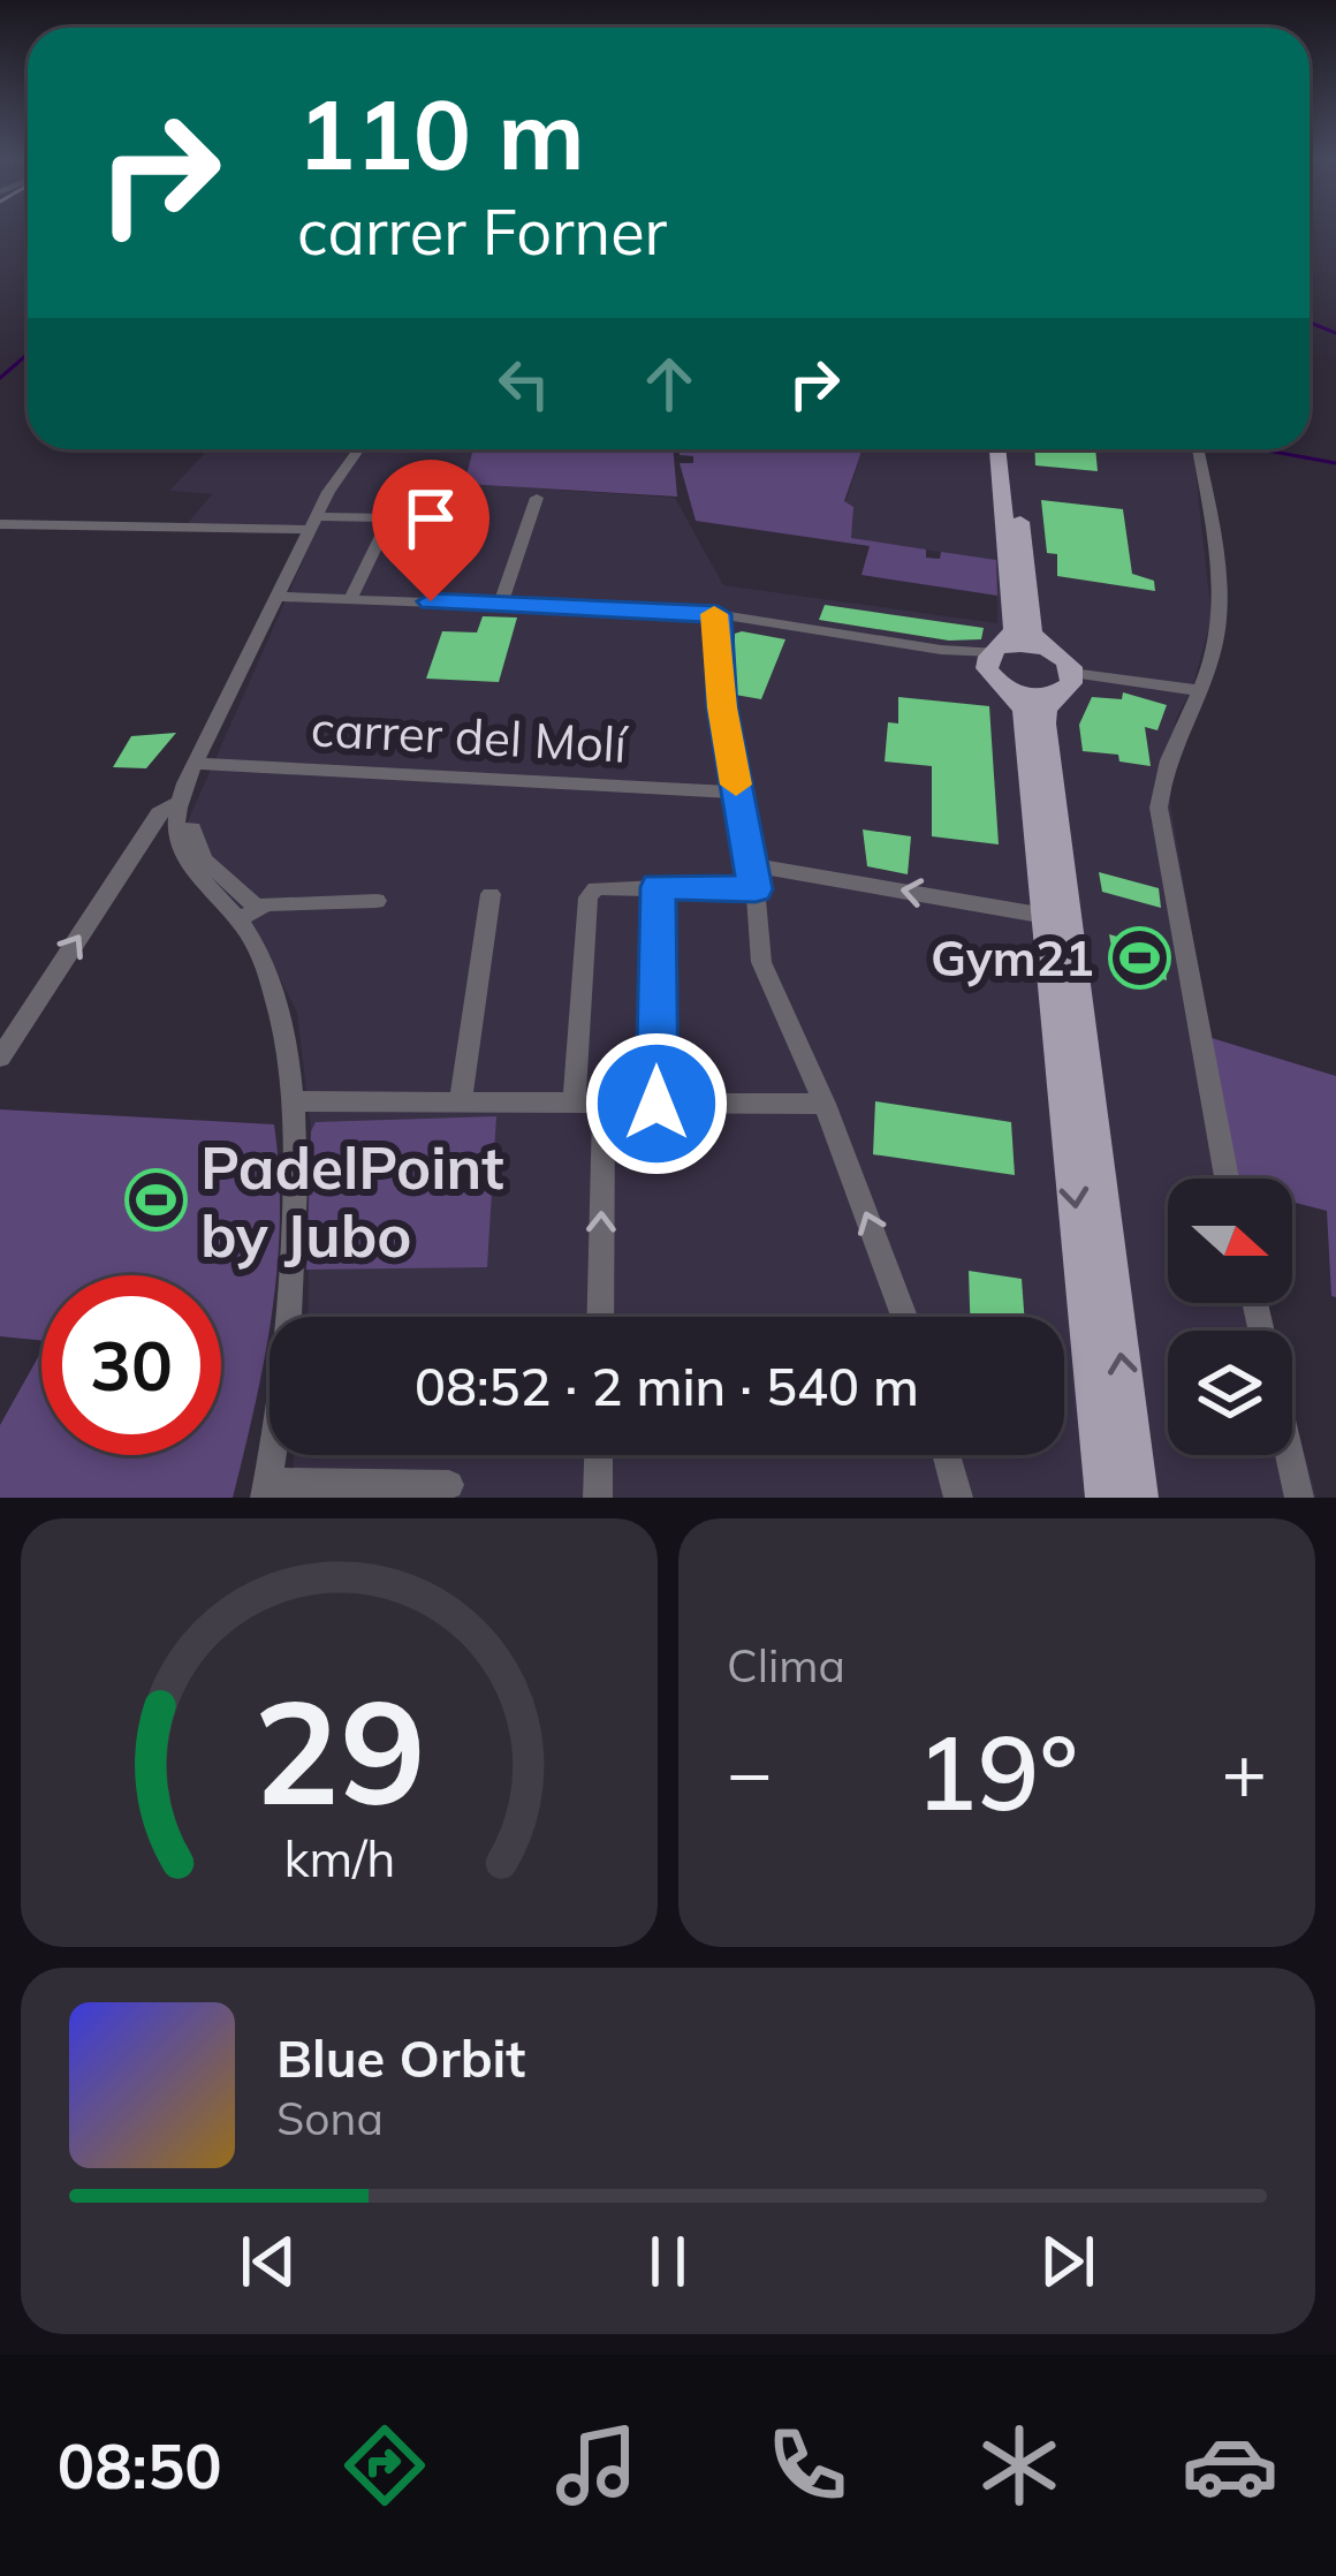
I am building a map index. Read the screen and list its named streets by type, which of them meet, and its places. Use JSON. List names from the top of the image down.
{
  "streets": {
    "street": ["carrer del Molí"]
  },
  "places": {
    "sports": ["Gym21", "PadelPoint by Jubo"]
  },
  "north": "right",
  "page": {
    "turn": ["110 m", "carrer Forner"],
    "limit": "30",
    "trip": "08:52 · 2 min · 540 m",
    "tile": "Clima",
    "heat": ["−", "19°", "+"],
    "song": ["Blue Orbit", "Sona"],
    "tabs": "08:50",
    "gauge": ["29", "km/h"]
  }
}
